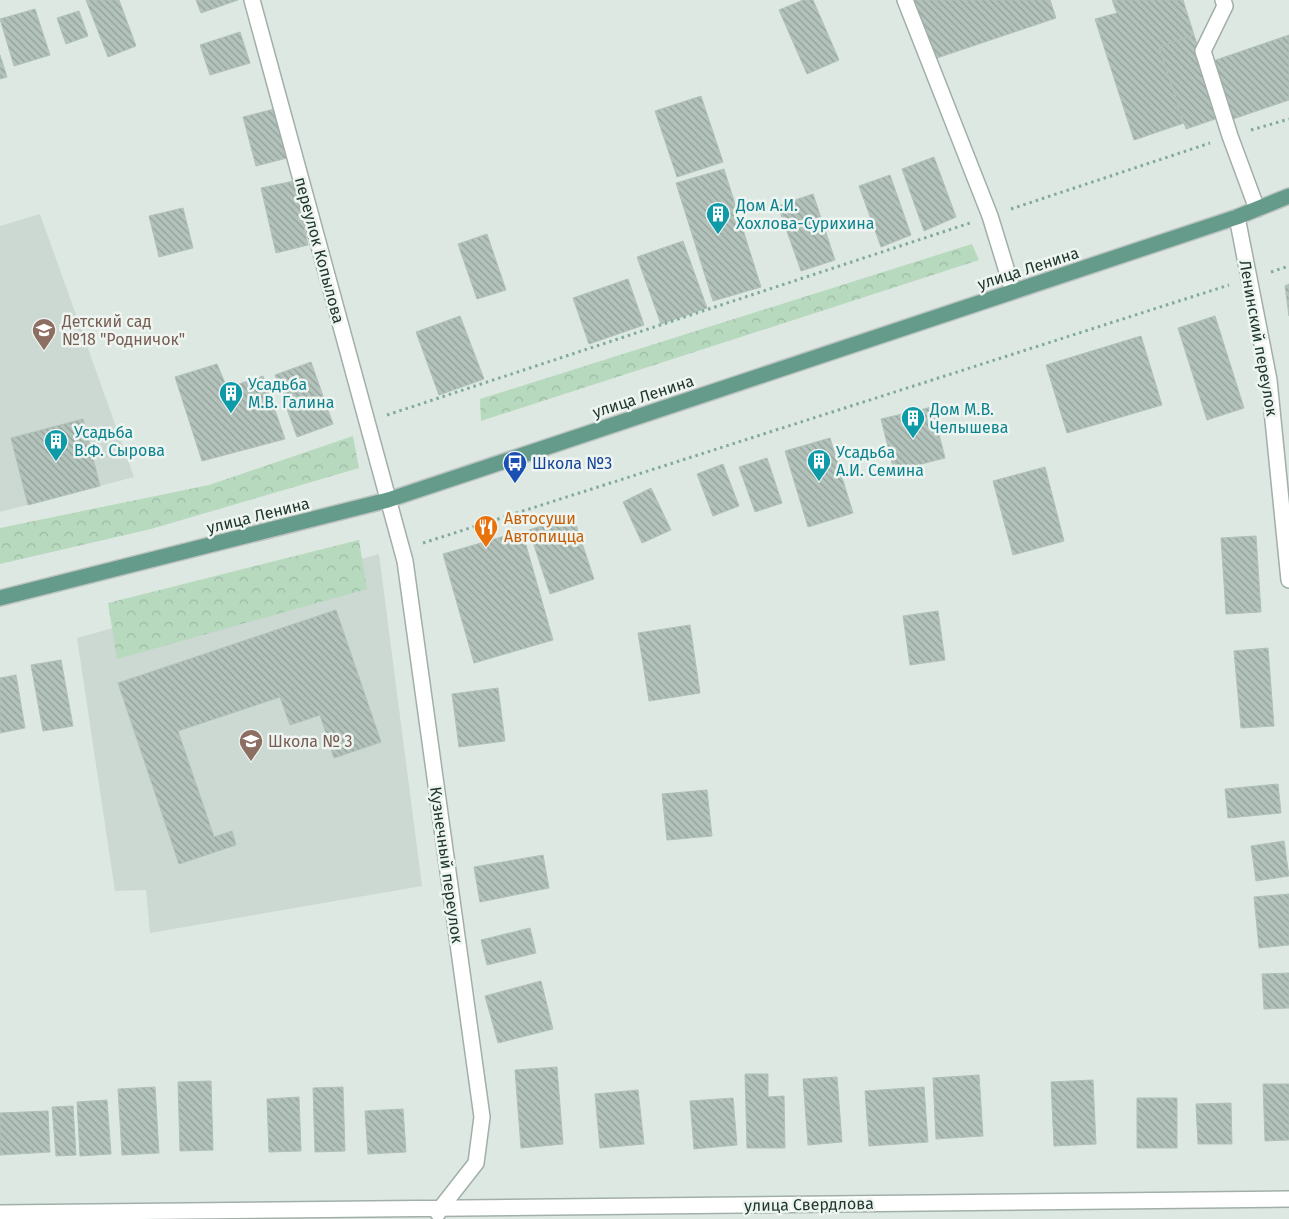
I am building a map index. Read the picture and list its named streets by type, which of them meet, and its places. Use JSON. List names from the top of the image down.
{
  "streets": {
    "main road": ["улица Ленина"],
    "street": [
      "переулок Копылова",
      "Ленинский переулок",
      "Кузнечный переулок",
      "улица Свердлова"
    ]
  },
  "crossings": [
    ["переулок Копылова", "улица Ленина"],
    ["переулок Копылова", "Кузнечный переулок"],
    ["улица Ленина", "Ленинский переулок"],
    ["улица Ленина", "Кузнечный переулок"],
    ["Кузнечный переулок", "улица Свердлова"]
  ],
  "places": {
    "building": [
      "Дом А.И. Хохлова-Сурихина",
      "Усадьба М.В. Галина",
      "Дом М.В. Челышева",
      "Усадьба В.Ф. Сырова",
      "Усадьба А.И. Семина"
    ],
    "school or university": ["Детский сад №18 \"Родничок\"", "Школа № 3"],
    "bus stop": ["Школа №3"],
    "restaurant": ["Автосуши Автопицца"]
  }
}
